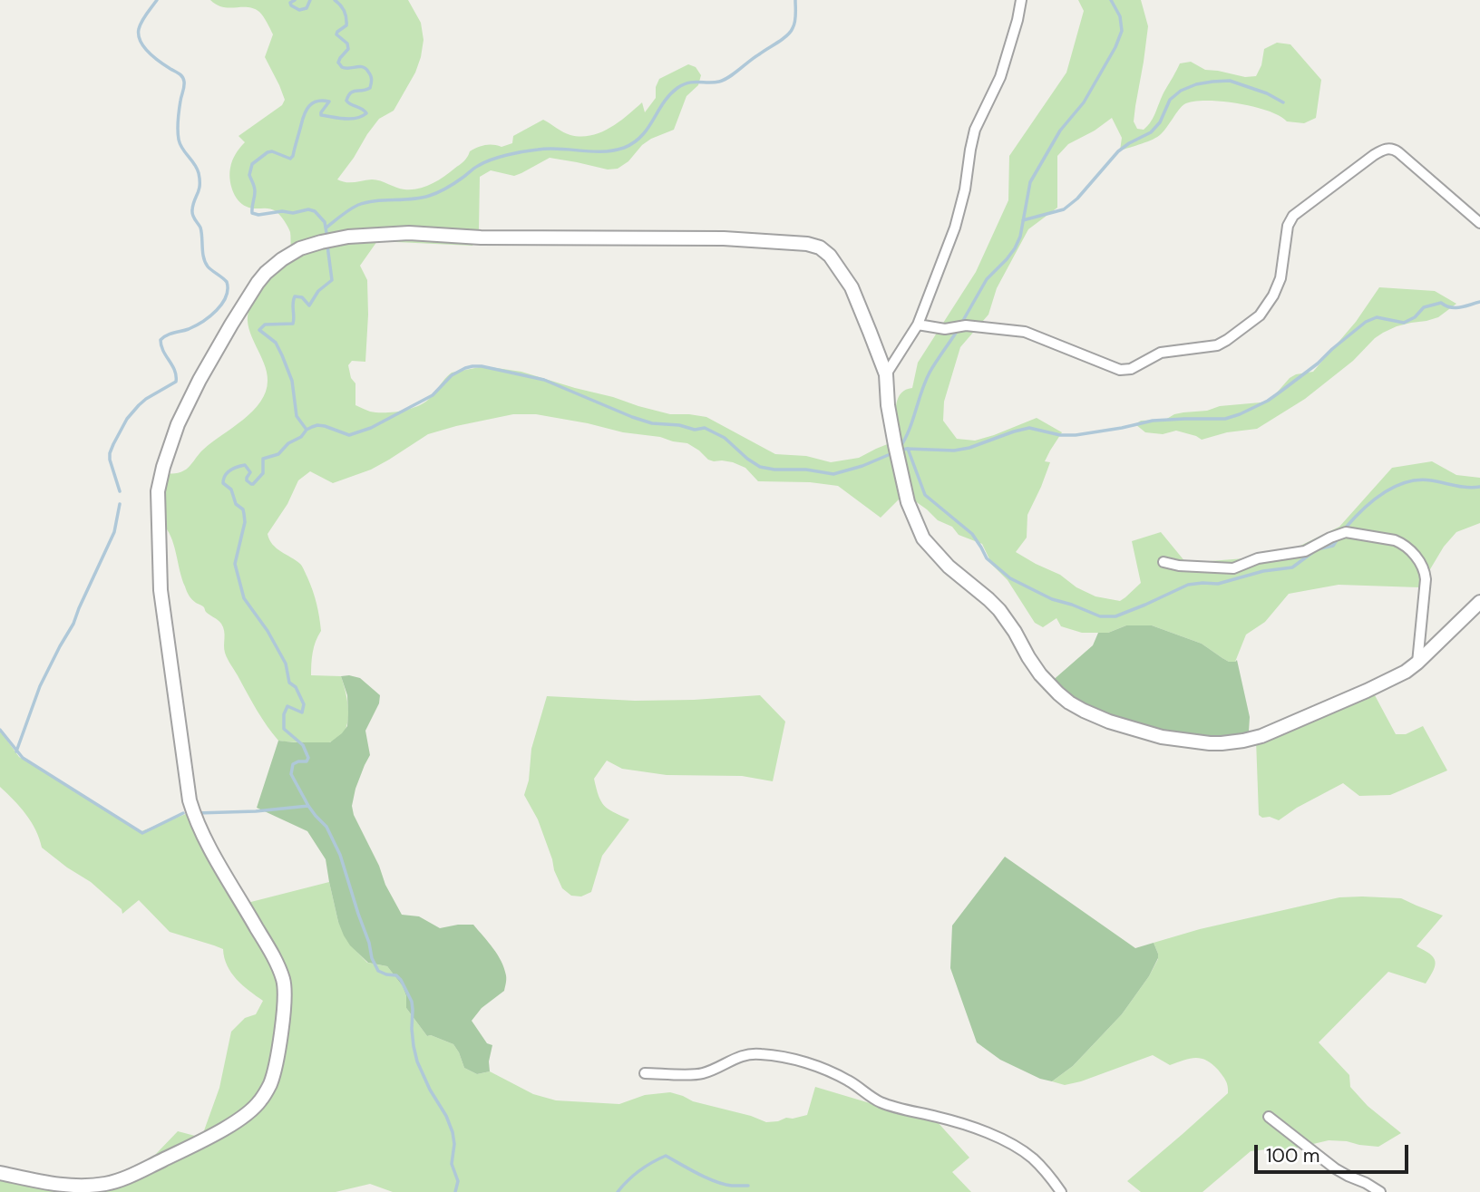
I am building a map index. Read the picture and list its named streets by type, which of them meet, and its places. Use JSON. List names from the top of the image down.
{
  "scale_bar": "100 m"
}
